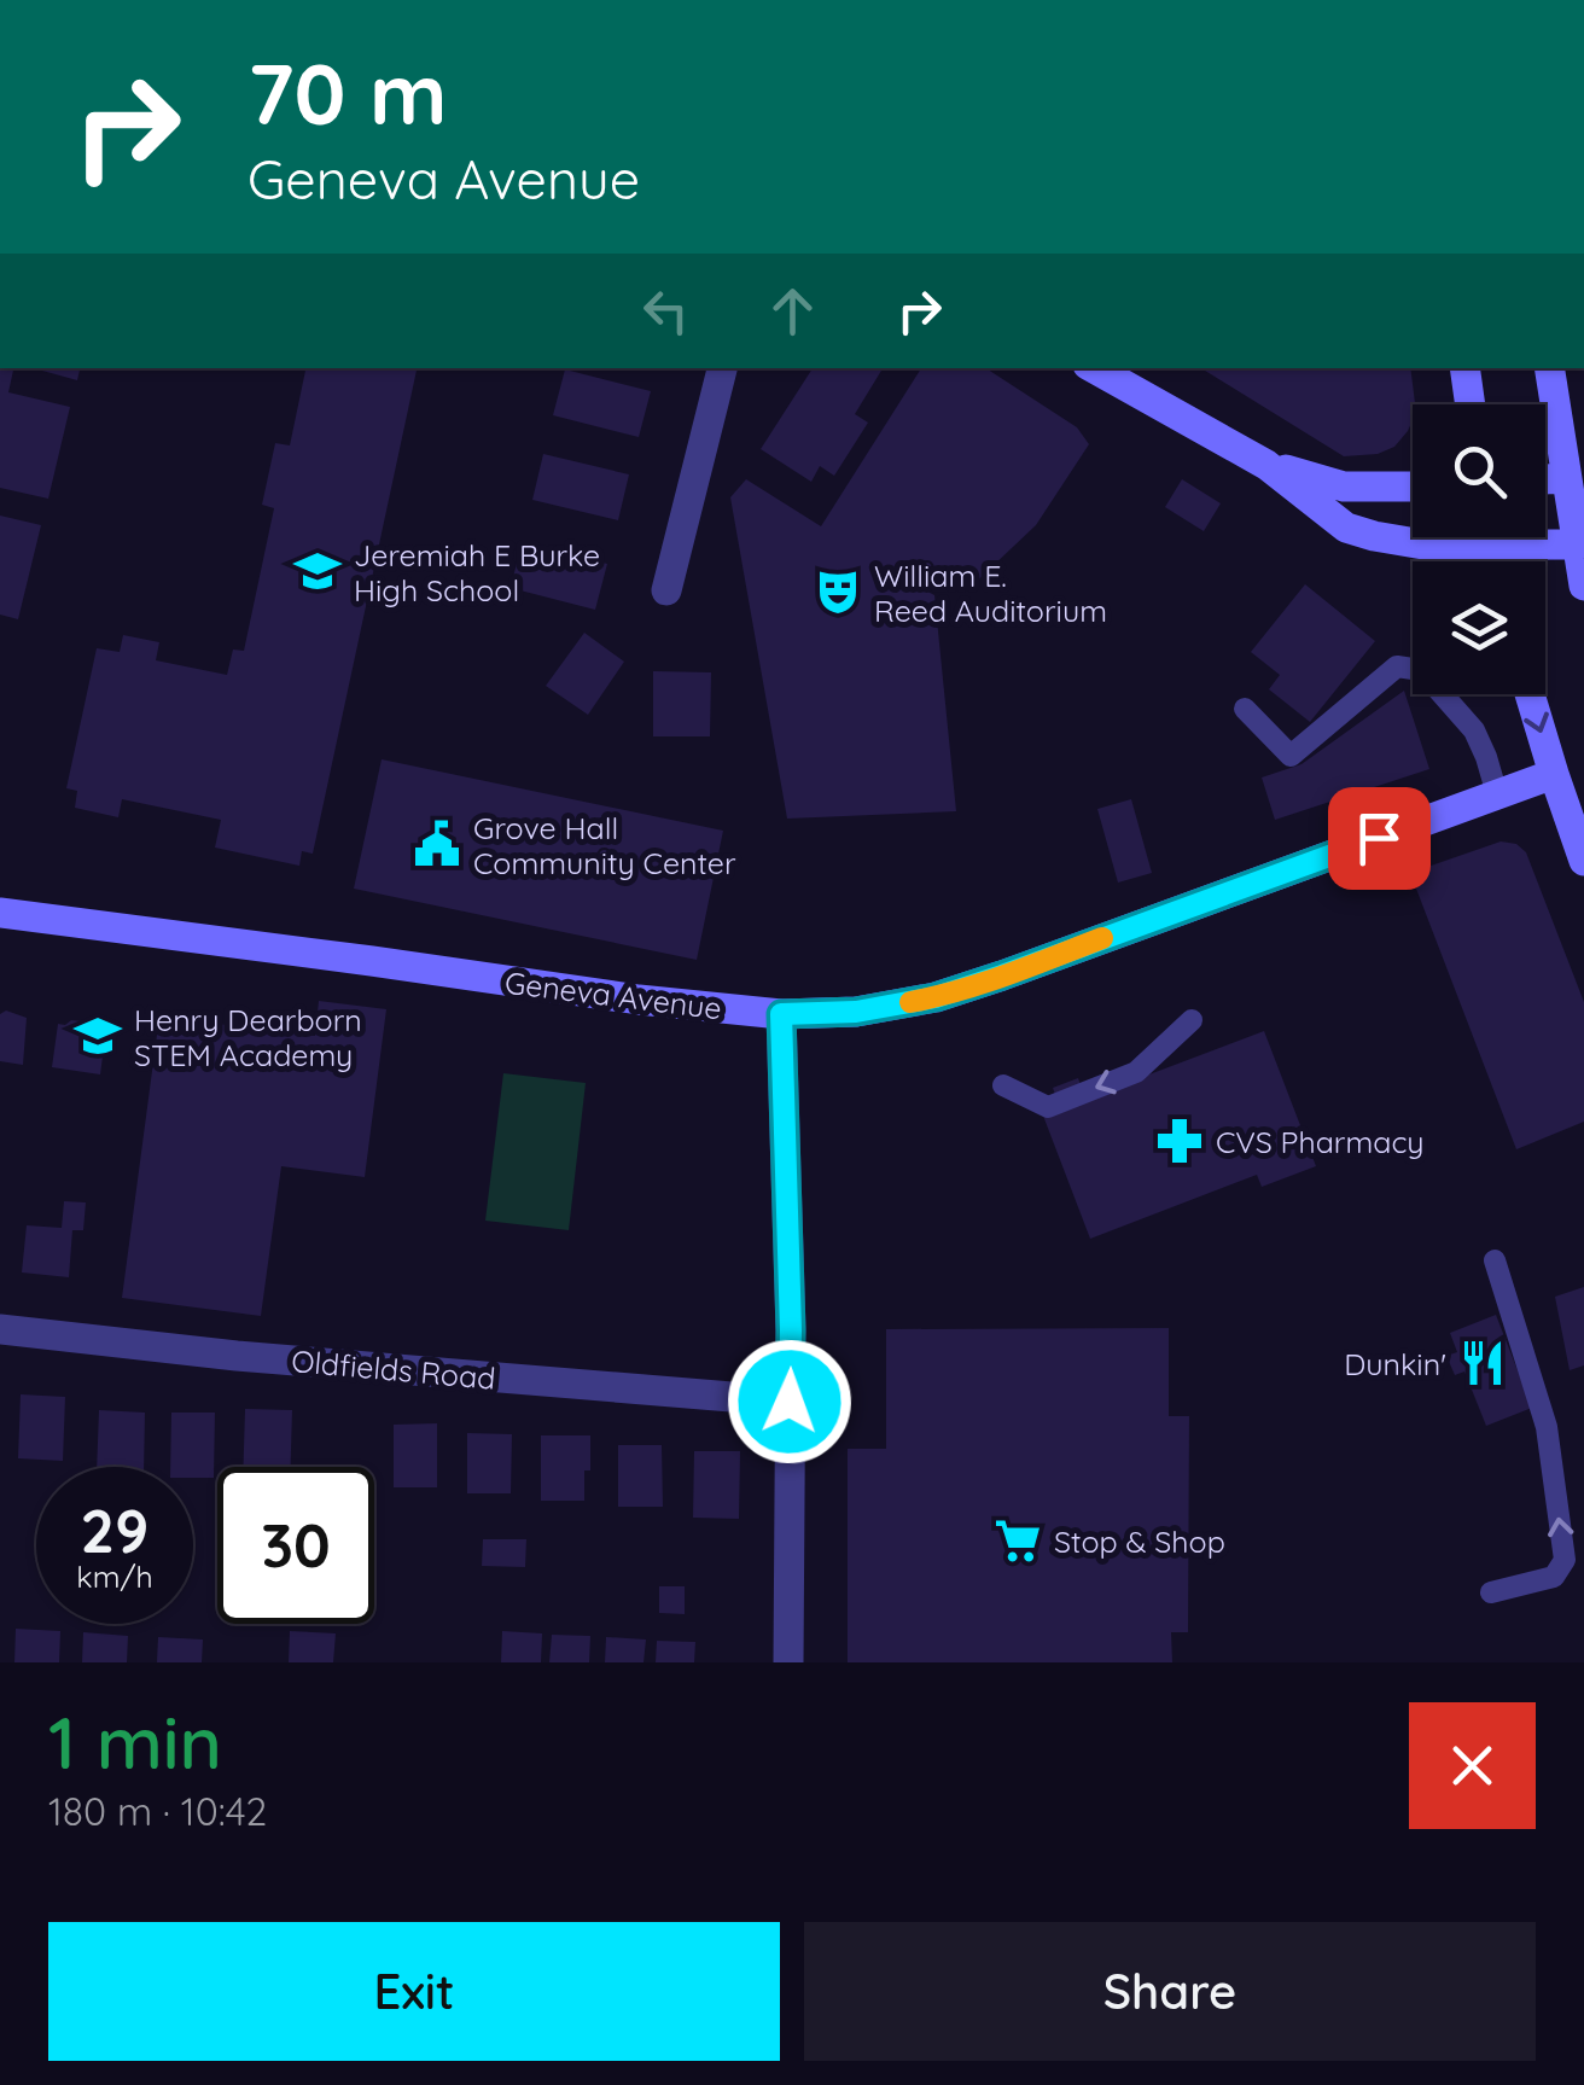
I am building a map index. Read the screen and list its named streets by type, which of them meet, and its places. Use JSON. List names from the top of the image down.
{
  "streets": {
    "main road": ["Geneva Avenue"],
    "street": ["Oldfields Road"]
  },
  "places": {
    "school or university": ["Jeremiah E Burke High School", "Henry Dearborn STEM Academy"],
    "theatre": ["William E. Reed Auditorium"],
    "public building": ["Grove Hall Community Center"],
    "pharmacy": ["CVS Pharmacy"],
    "restaurant": ["Dunkin'"],
    "supermarket": ["Stop & Shop"]
  },
  "page": {
    "turn": ["70 m", "Geneva Avenue"],
    "speed": "29 km/h",
    "limit": "30",
    "heading": ["1 min", "180 m · 10:42"],
    "buttons": ["Exit", "Share"]
  }
}
